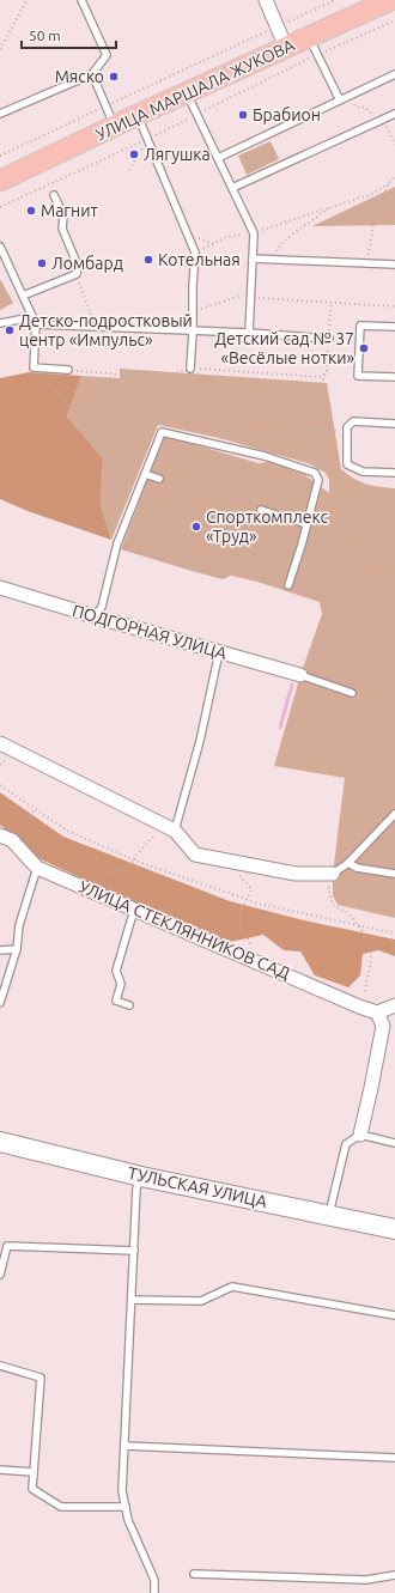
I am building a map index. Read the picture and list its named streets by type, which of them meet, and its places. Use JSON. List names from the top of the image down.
{
  "streets": {
    "main road": ["УЛИЦА МАРШАЛА ЖУКОВА", "ТУЛЬСКАЯ УЛИЦА"],
    "street": ["ПОДГОРНАЯ УЛИЦА", "УЛИЦА СТЕКЛЯННИКОВ САД"]
  },
  "places": [
    "Мяско",
    "Брабион",
    "Лягушка",
    "Магнит",
    "Котельная",
    "Ломбард",
    "Детско-подростковый центр «Импульс»",
    "Детский сад № 37 «Весёлые нотки»",
    "Спорткомплекс «Труд»"
  ],
  "scale_bar": "50 m"
}
